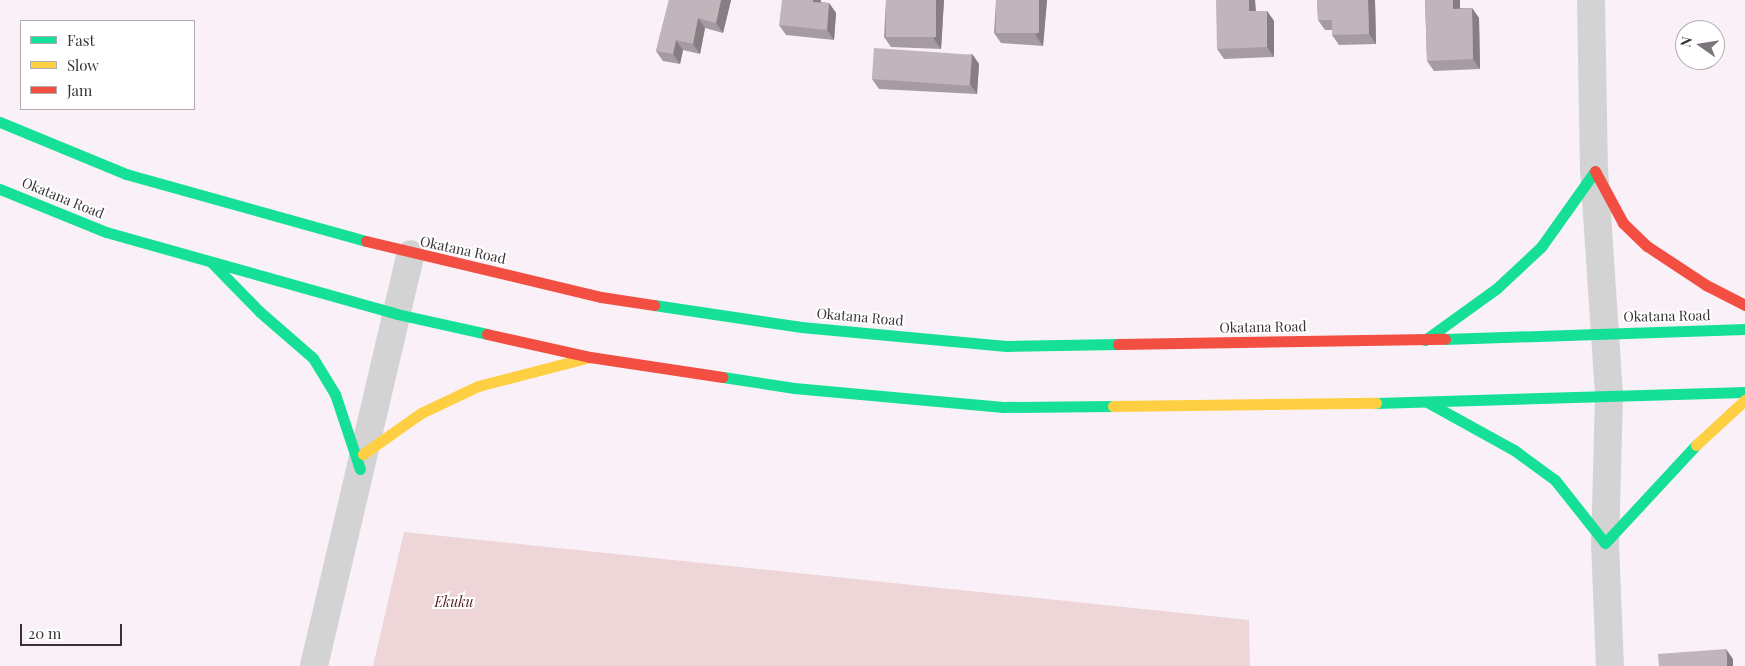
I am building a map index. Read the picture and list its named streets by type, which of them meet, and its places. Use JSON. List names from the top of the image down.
{
  "streets": {
    "main road": ["Okatana Road"]
  },
  "parks": ["Ekuku"],
  "legend": ["Fast", "Slow", "Jam"],
  "scale_bar": "20 m",
  "north": "left"
}
